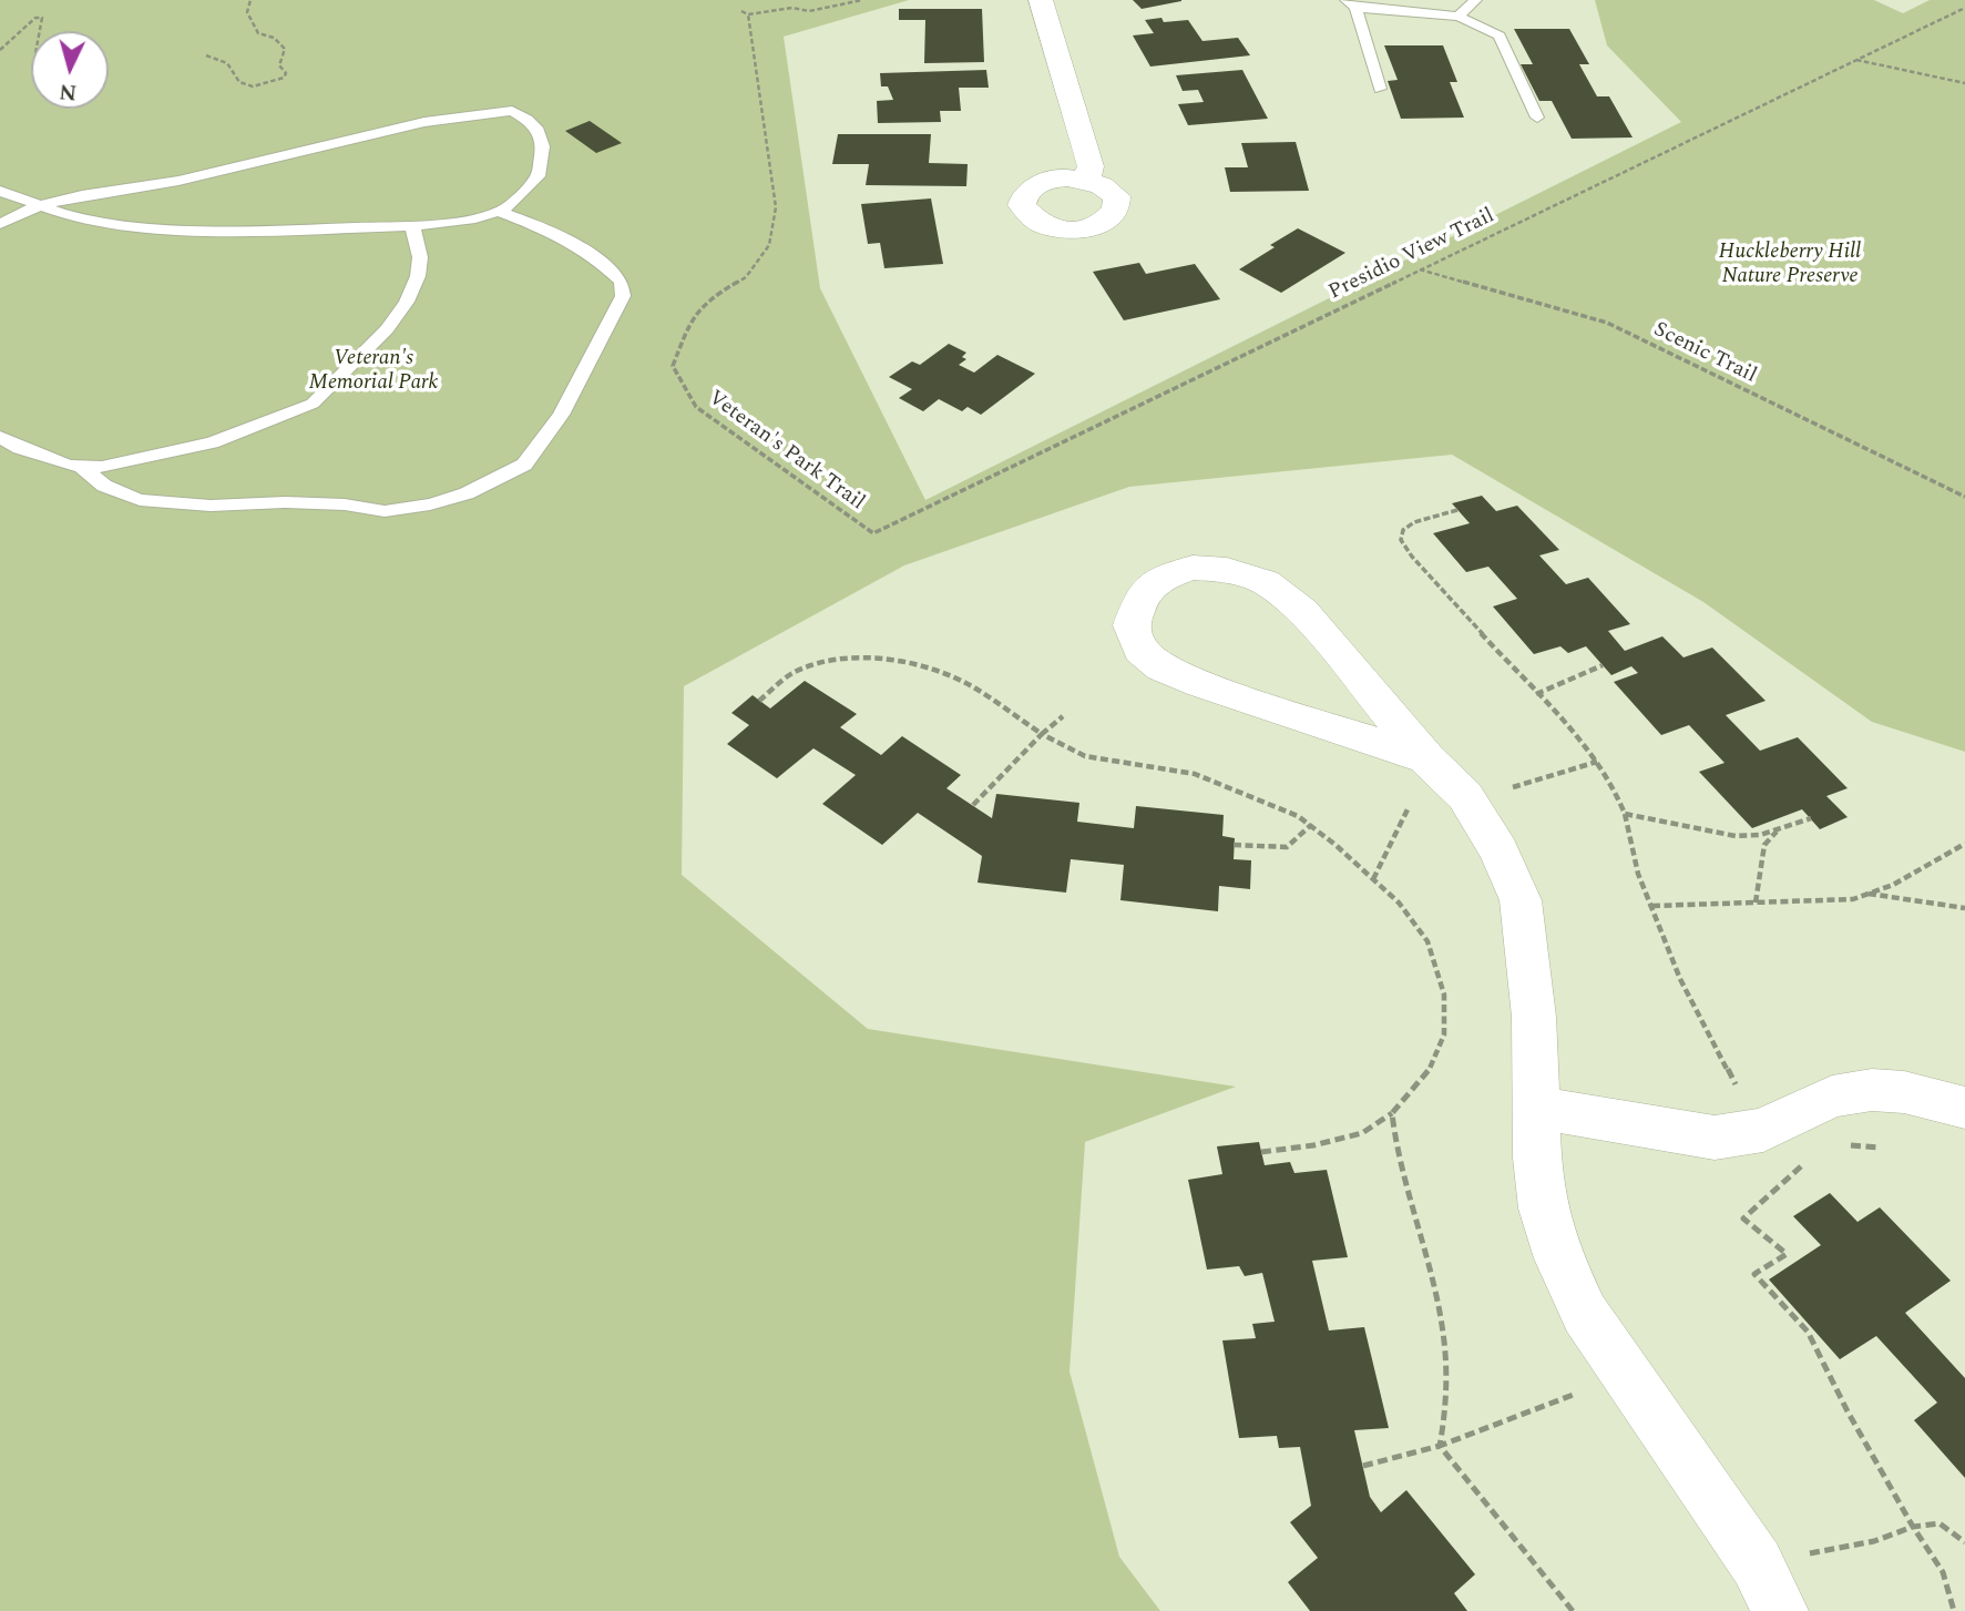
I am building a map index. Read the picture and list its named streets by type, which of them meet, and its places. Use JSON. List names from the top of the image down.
{
  "streets": {
    "path": ["Presidio View Trail", "Scenic Trail", "Veteran's Park Trail"]
  },
  "crossings": [
    ["Presidio View Trail", "Scenic Trail"],
    ["Presidio View Trail", "Veteran's Park Trail"]
  ],
  "parks": ["Huckleberry Hill Nature Preserve", "Veteran's Memorial Park"],
  "north": "bottom"
}
